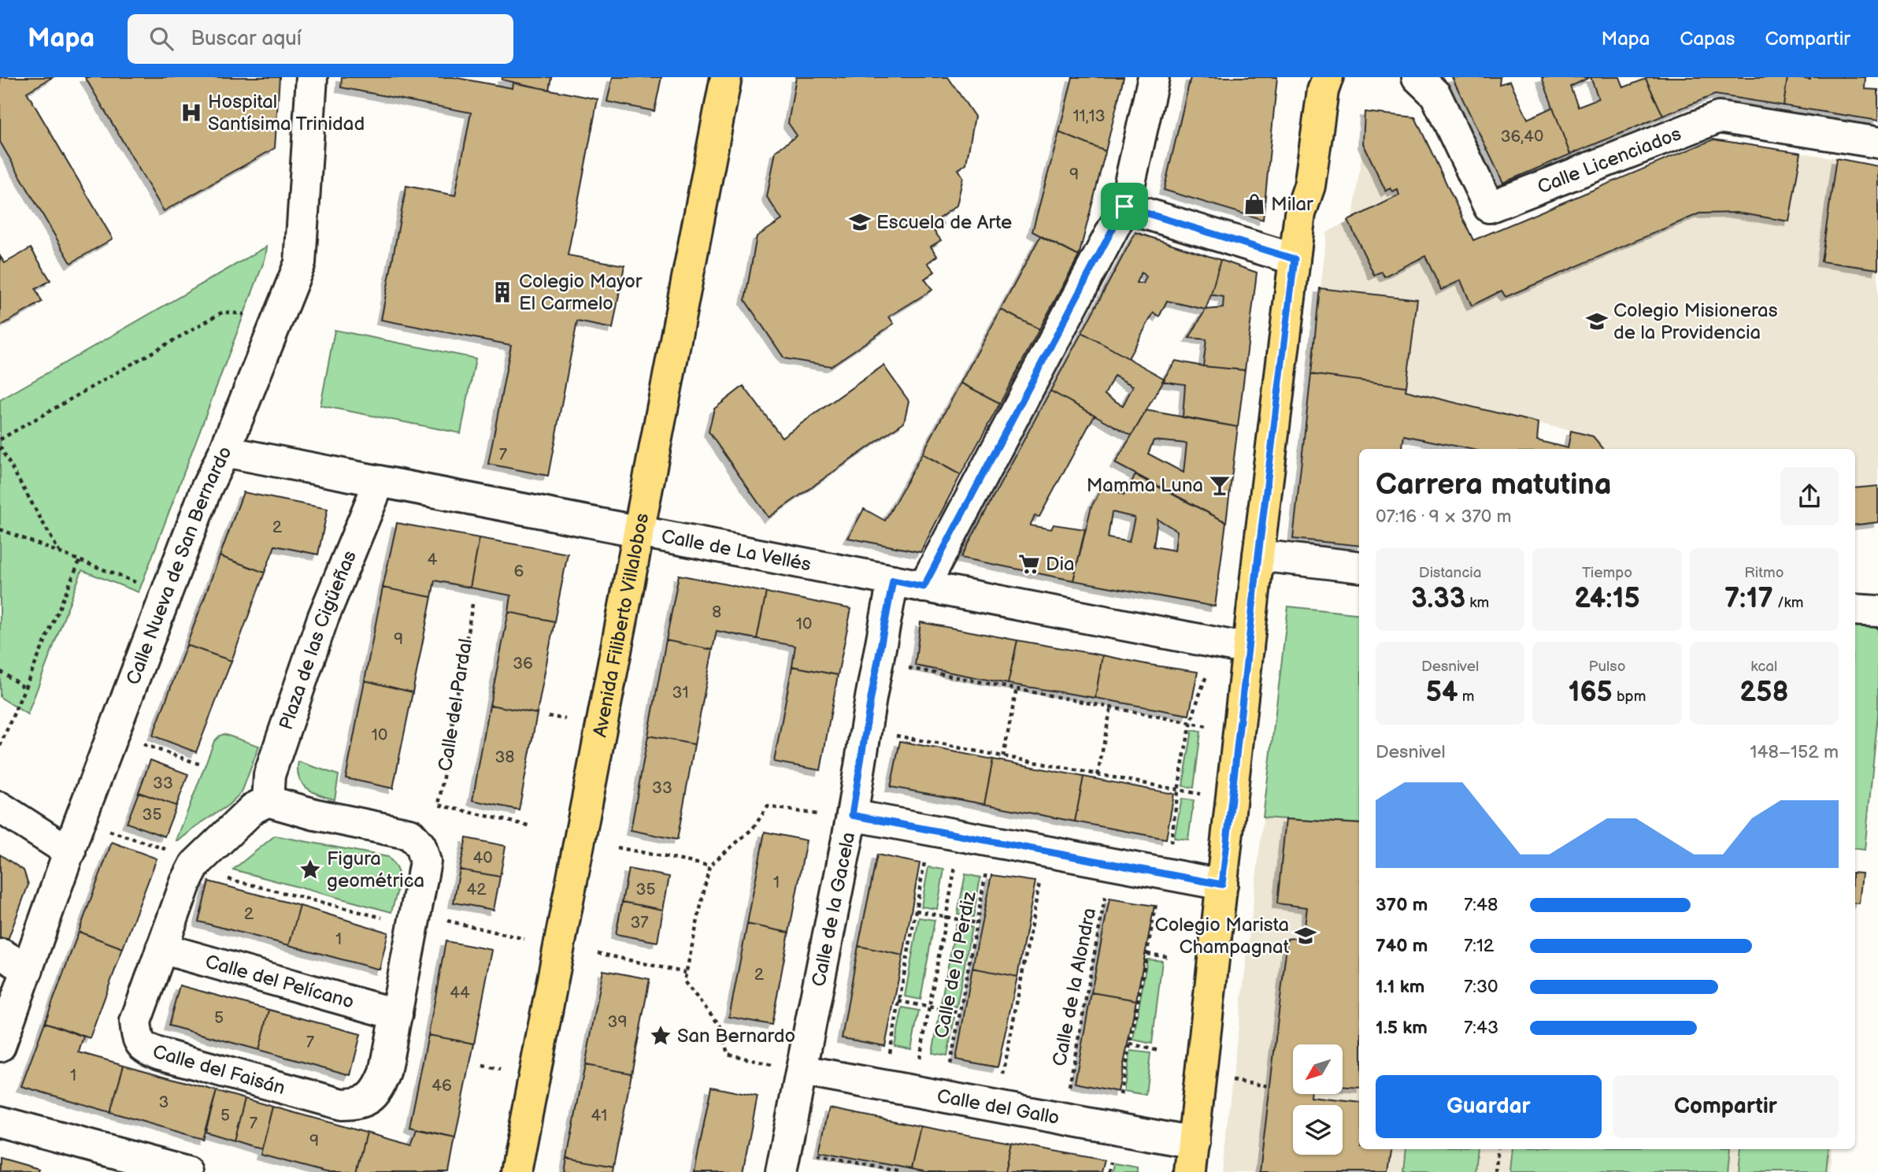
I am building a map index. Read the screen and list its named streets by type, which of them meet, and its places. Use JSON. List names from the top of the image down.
{
  "streets": {
    "main road": ["Avenida Filiberto Villalobos"],
    "street": [
      "Calle Licenciados",
      "Calle de La Vellés",
      "Calle Nueva de San Bernardo",
      "Plaza de las Cigüeñas",
      "Calle de la Gacela",
      "Calle del Pelícano",
      "Calle del Faisán",
      "Calle del Gallo"
    ],
    "path": ["Calle del Pardal", "Calle de la Perdiz", "Calle de la Alondra"]
  },
  "crossings": [
    ["Calle de La Vellés", "Calle Nueva de San Bernardo"],
    ["Calle de La Vellés", "Avenida Filiberto Villalobos"],
    ["Calle de La Vellés", "Plaza de las Cigüeñas"],
    ["Calle de La Vellés", "Calle de la Gacela"],
    ["Plaza de las Cigüeñas", "Calle del Faisán"],
    ["Calle de la Gacela", "Calle del Gallo"],
    ["Calle del Pelícano", "Calle del Faisán"]
  ],
  "places": {
    "hospital": ["Hospital Santísima Trinidad"],
    "shop": ["Milar"],
    "school or university": ["Escuela de Arte", "Colegio Misioneras de la Providencia", "Colegio Marista Champagnat"],
    "building": ["Colegio Mayor El Carmelo"],
    "bar": ["Mamma Luna"],
    "supermarket": ["Dia"],
    "place": ["Figura geométrica", "San Bernardo"]
  },
  "house_numbers": [
    "11,13",
    "36,40",
    "9",
    "7",
    "2",
    "4",
    "6",
    "8",
    "10",
    "9",
    "36",
    "31",
    "10",
    "38",
    "33",
    "33",
    "35",
    "40",
    "1",
    "42",
    "35",
    "2",
    "37",
    "1",
    "2",
    "44",
    "5",
    "39",
    "7",
    "1",
    "46",
    "3",
    "5",
    "41",
    "7",
    "9"
  ],
  "north": "bottom left",
  "page": {
    "header": "Mapa",
    "search": "Buscar aquí",
    "nav": ["Mapa", "Capas", "Compartir"],
    "heading": ["Carrera matutina", "07:16 · 9 × 370 m"],
    "stats": [
      ["Distancia", "3.33 km"],
      ["Tiempo", "24:15"],
      ["Ritmo", "7:17 /km"],
      ["Desnivel", "54 m"],
      ["Pulso", "165 bpm"],
      ["kcal", "258"]
    ],
    "chart": ["Desnivel", "148–152 m"],
    "list": [
      {
        "name": "370 m",
        "note": "7:48"
      },
      {
        "name": "740 m",
        "note": "7:12"
      },
      {
        "name": "1.1 km",
        "note": "7:30"
      },
      {
        "name": "1.5 km",
        "note": "7:43"
      }
    ],
    "buttons": ["Guardar", "Compartir"]
  }
}
